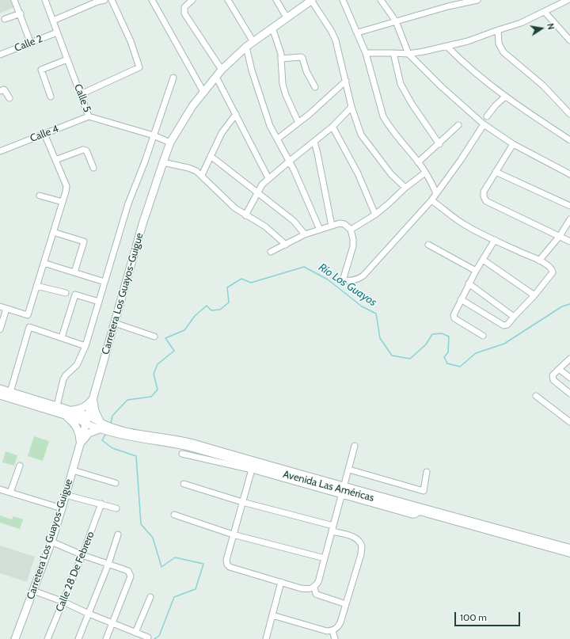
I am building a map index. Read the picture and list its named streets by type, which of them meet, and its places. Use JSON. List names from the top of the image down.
{
  "streets": {
    "main road": ["Carretera Los Guayos-Guigue"],
    "street": [
      "Calle 2",
      "Calle 5",
      "Calle 4",
      "Avenida Las Américas",
      "Calle 28 De Febrero"
    ]
  },
  "crossings": [
    ["Calle 2", "Calle 5"],
    ["Calle 5", "Calle 4"],
    ["Calle 5", "Carretera Los Guayos-Guigue"],
    ["Carretera Los Guayos-Guigue", "Avenida Las Américas"]
  ],
  "water": ["Río Los Guayos"],
  "scale_bar": "100 m",
  "north": "right"
}
